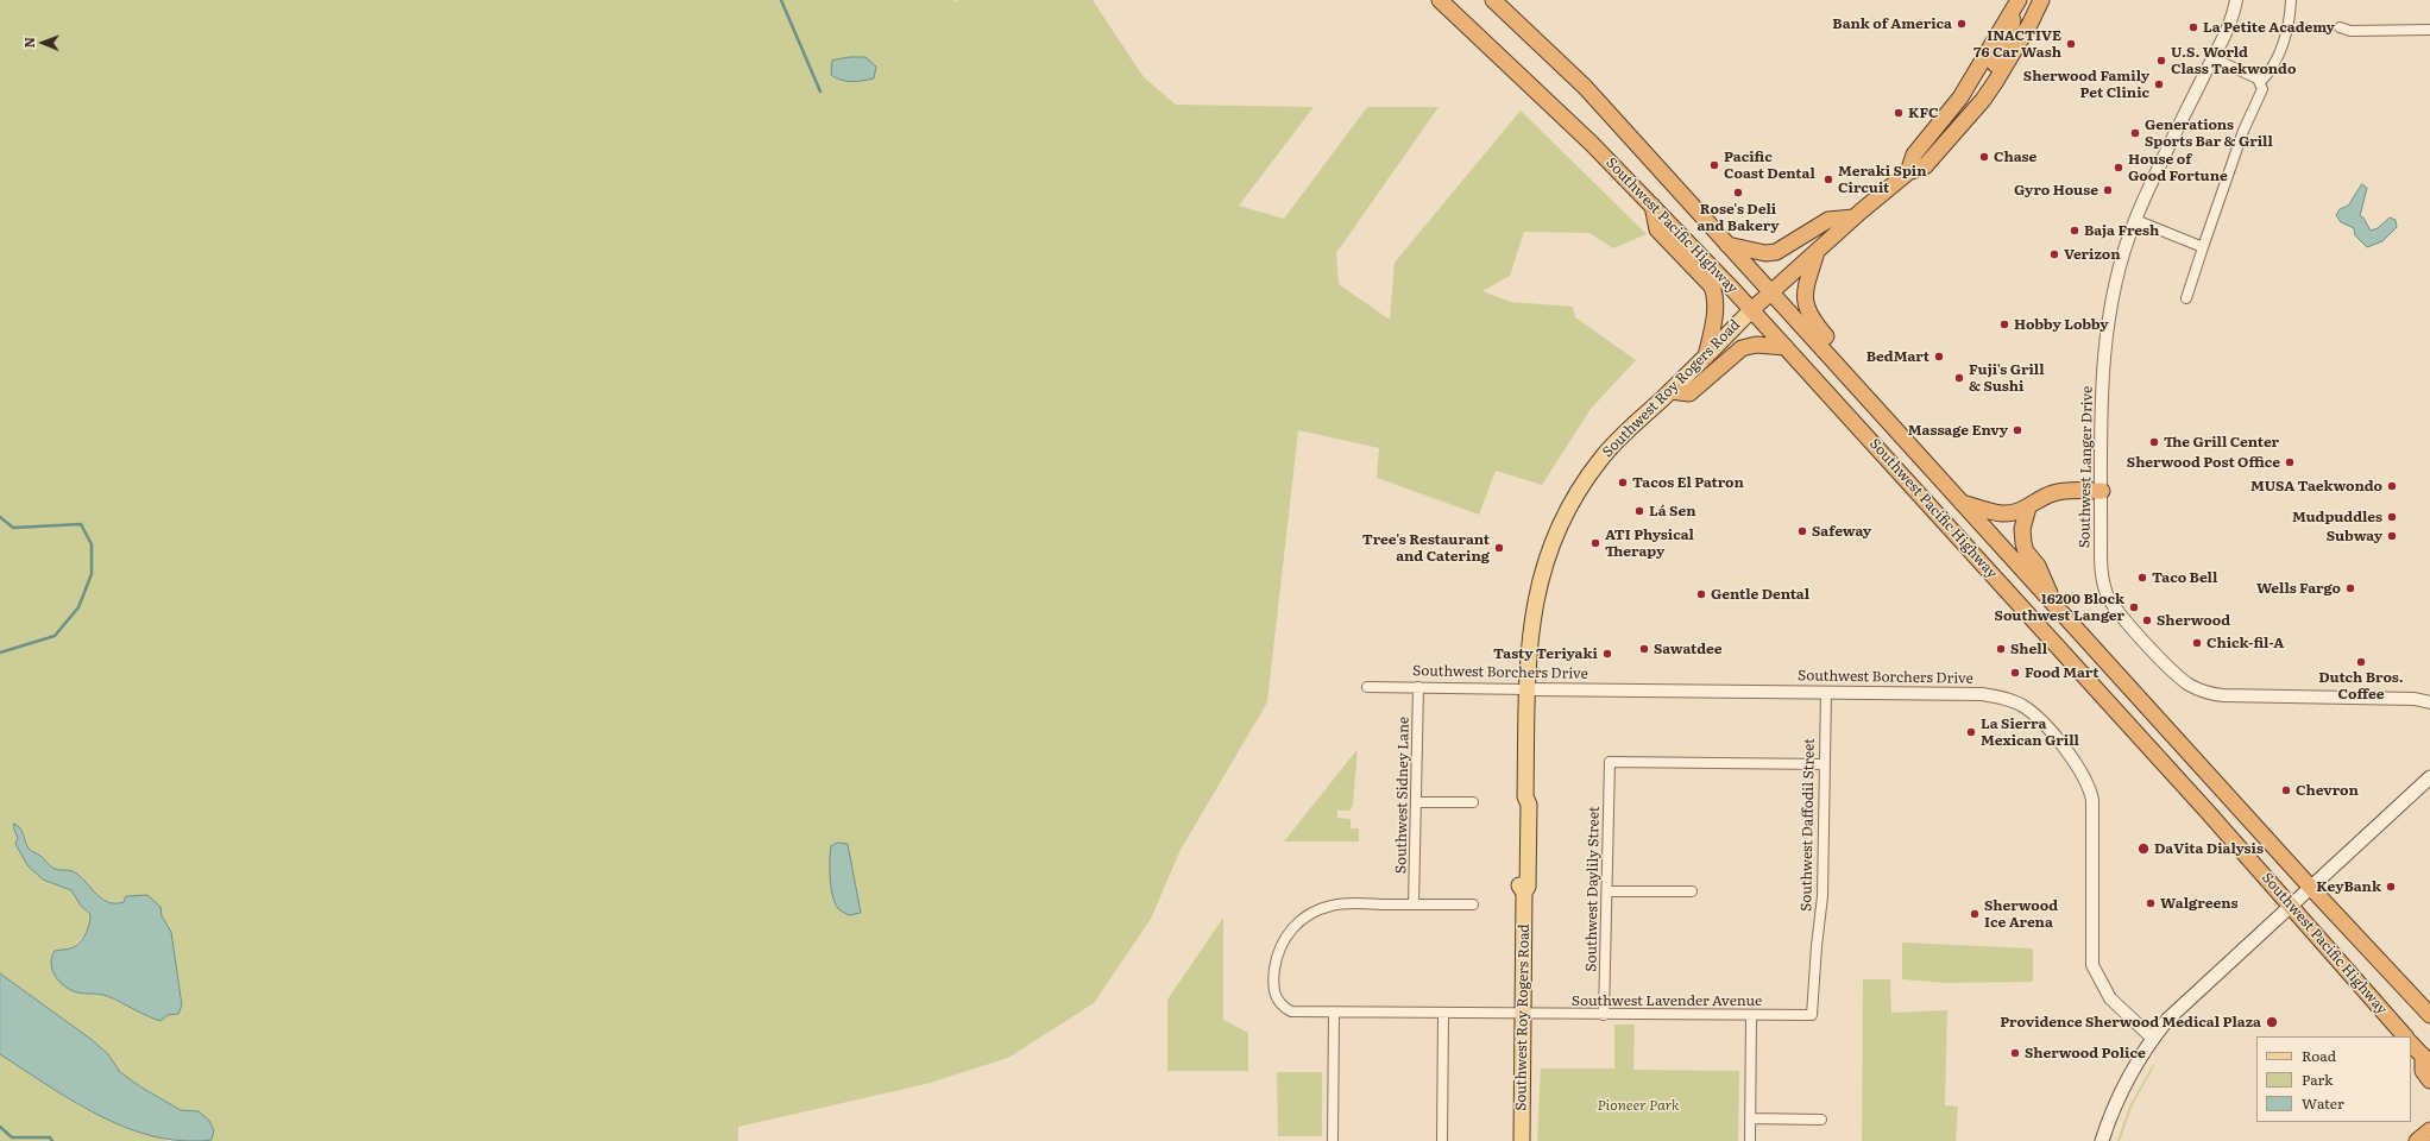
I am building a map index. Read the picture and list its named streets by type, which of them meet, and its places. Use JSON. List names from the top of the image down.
{
  "streets": {
    "highway": ["Southwest Pacific Highway"],
    "main road": ["Southwest Roy Rogers Road"],
    "street": [
      "Southwest Langer Drive",
      "Southwest Borchers Drive",
      "Southwest Sidney Lane",
      "Southwest Daffodil Street",
      "Southwest Daylily Street",
      "Southwest Lavender Avenue"
    ]
  },
  "crossings": [
    ["Southwest Pacific Highway", "Southwest Roy Rogers Road"],
    ["Southwest Roy Rogers Road", "Southwest Borchers Drive"],
    ["Southwest Roy Rogers Road", "Southwest Lavender Avenue"],
    ["Southwest Borchers Drive", "Southwest Sidney Lane"],
    ["Southwest Borchers Drive", "Southwest Daffodil Street"],
    ["Southwest Sidney Lane", "Southwest Lavender Avenue"],
    ["Southwest Daffodil Street", "Southwest Daylily Street"],
    ["Southwest Daffodil Street", "Southwest Lavender Avenue"],
    ["Southwest Daylily Street", "Southwest Lavender Avenue"]
  ],
  "parks": ["Pioneer Park"],
  "places": [
    "Bank of America",
    "La Petite Academy",
    "INACTIVE 76 Car Wash",
    "U.S. World Class Taekwondo",
    "Sherwood Family Pet Clinic",
    "KFC",
    "Generations Sports Bar & Grill",
    "Chase",
    "Pacific Coast Dental",
    "House of Good Fortune",
    "Meraki Spin Circuit",
    "Gyro House",
    "Rose's Deli and Bakery",
    "Baja Fresh",
    "Verizon",
    "Hobby Lobby",
    "BedMart",
    "Fuji's Grill & Sushi",
    "Massage Envy",
    "The Grill Center",
    "Sherwood Post Office",
    "Tacos El Patron",
    "MUSA Taekwondo",
    "Lá Sen",
    "Mudpuddles",
    "Safeway",
    "Subway",
    "ATI Physical Therapy",
    "Tree's Restaurant and Catering",
    "Taco Bell",
    "Wells Fargo",
    "Gentle Dental",
    "16200 Block Southwest Langer",
    "Sherwood",
    "Chick-fil-A",
    "Sawatdee",
    "Shell",
    "Tasty Teriyaki",
    "Dutch Bros. Coffee",
    "Food Mart",
    "La Sierra Mexican Grill",
    "Chevron",
    "DaVita Dialysis",
    "KeyBank",
    "Walgreens",
    "Sherwood Ice Arena",
    "Providence Sherwood Medical Plaza",
    "Sherwood Police"
  ],
  "legend": ["Road", "Park", "Water"],
  "north": "left"
}
